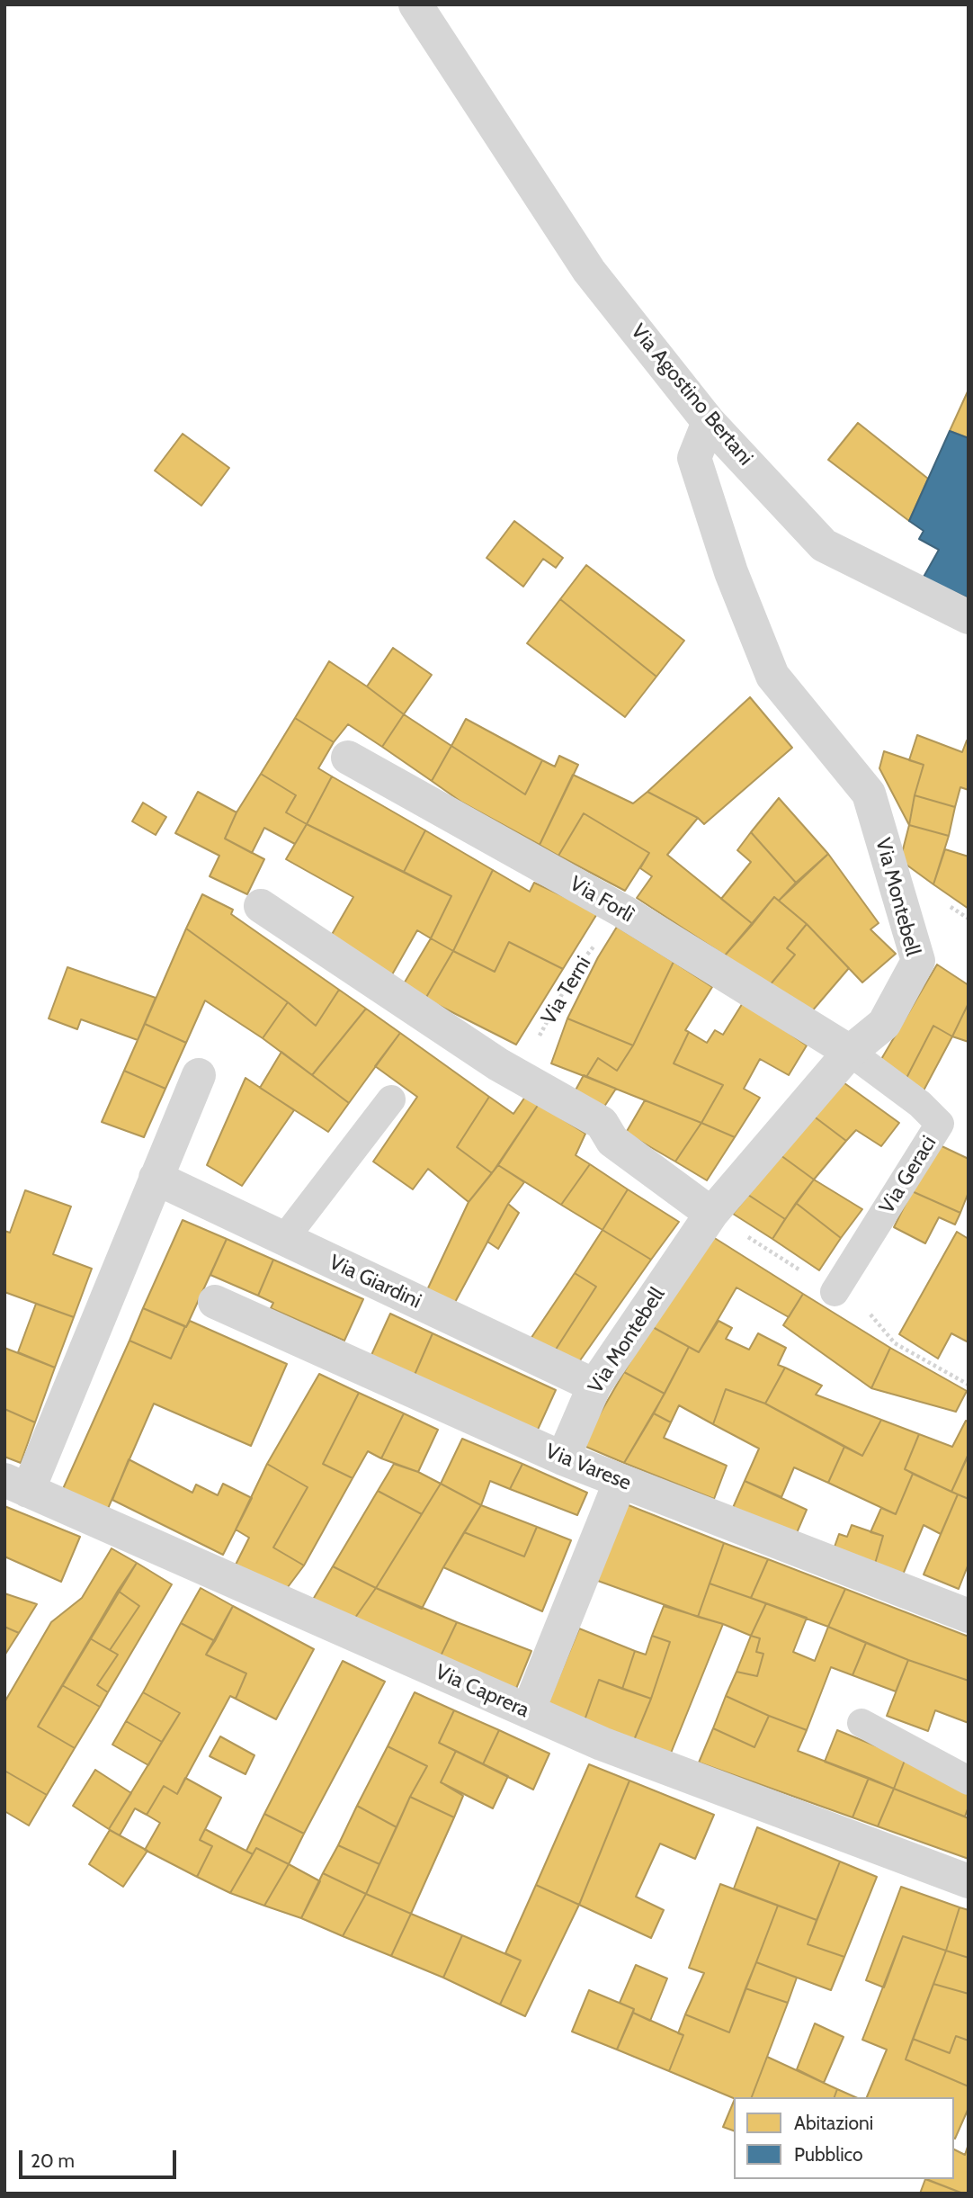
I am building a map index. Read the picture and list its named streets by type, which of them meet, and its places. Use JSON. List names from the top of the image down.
{
  "streets": {
    "street": [
      "Via Agostino Bertani",
      "Via Montebell",
      "Via Forlì",
      "Via Giardini",
      "Via Varese",
      "Via Caprera"
    ],
    "lane": ["Via Geraci"],
    "path": ["Via Terni"]
  },
  "crossings": [
    ["Via Agostino Bertani", "Via Montebell"],
    ["Via Montebell", "Via Forlì"],
    ["Via Montebell", "Via Geraci"],
    ["Via Montebell", "Via Giardini"],
    ["Via Montebell", "Via Varese"],
    ["Via Forlì", "Via Terni"],
    ["Via Forlì", "Via Geraci"]
  ],
  "legend": ["Abitazioni", "Pubblico"],
  "scale_bar": "20 m"
}
